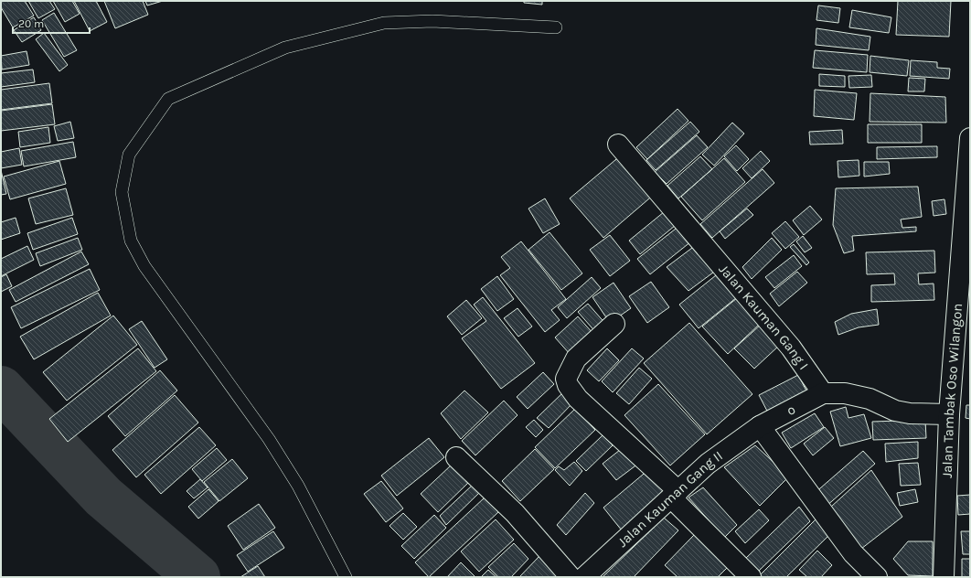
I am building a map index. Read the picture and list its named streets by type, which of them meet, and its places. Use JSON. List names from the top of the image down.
{
  "streets": {
    "main road": [
      "Jalan Kauman Gang I",
      "Jalan Tambak Oso Wilangon",
      "o",
      "Jalan Kauman Gang II"
    ]
  },
  "crossings": [
    ["Jalan Kauman Gang I", "o"],
    ["o", "Jalan Kauman Gang II"]
  ],
  "scale_bar": "20 m"
}
